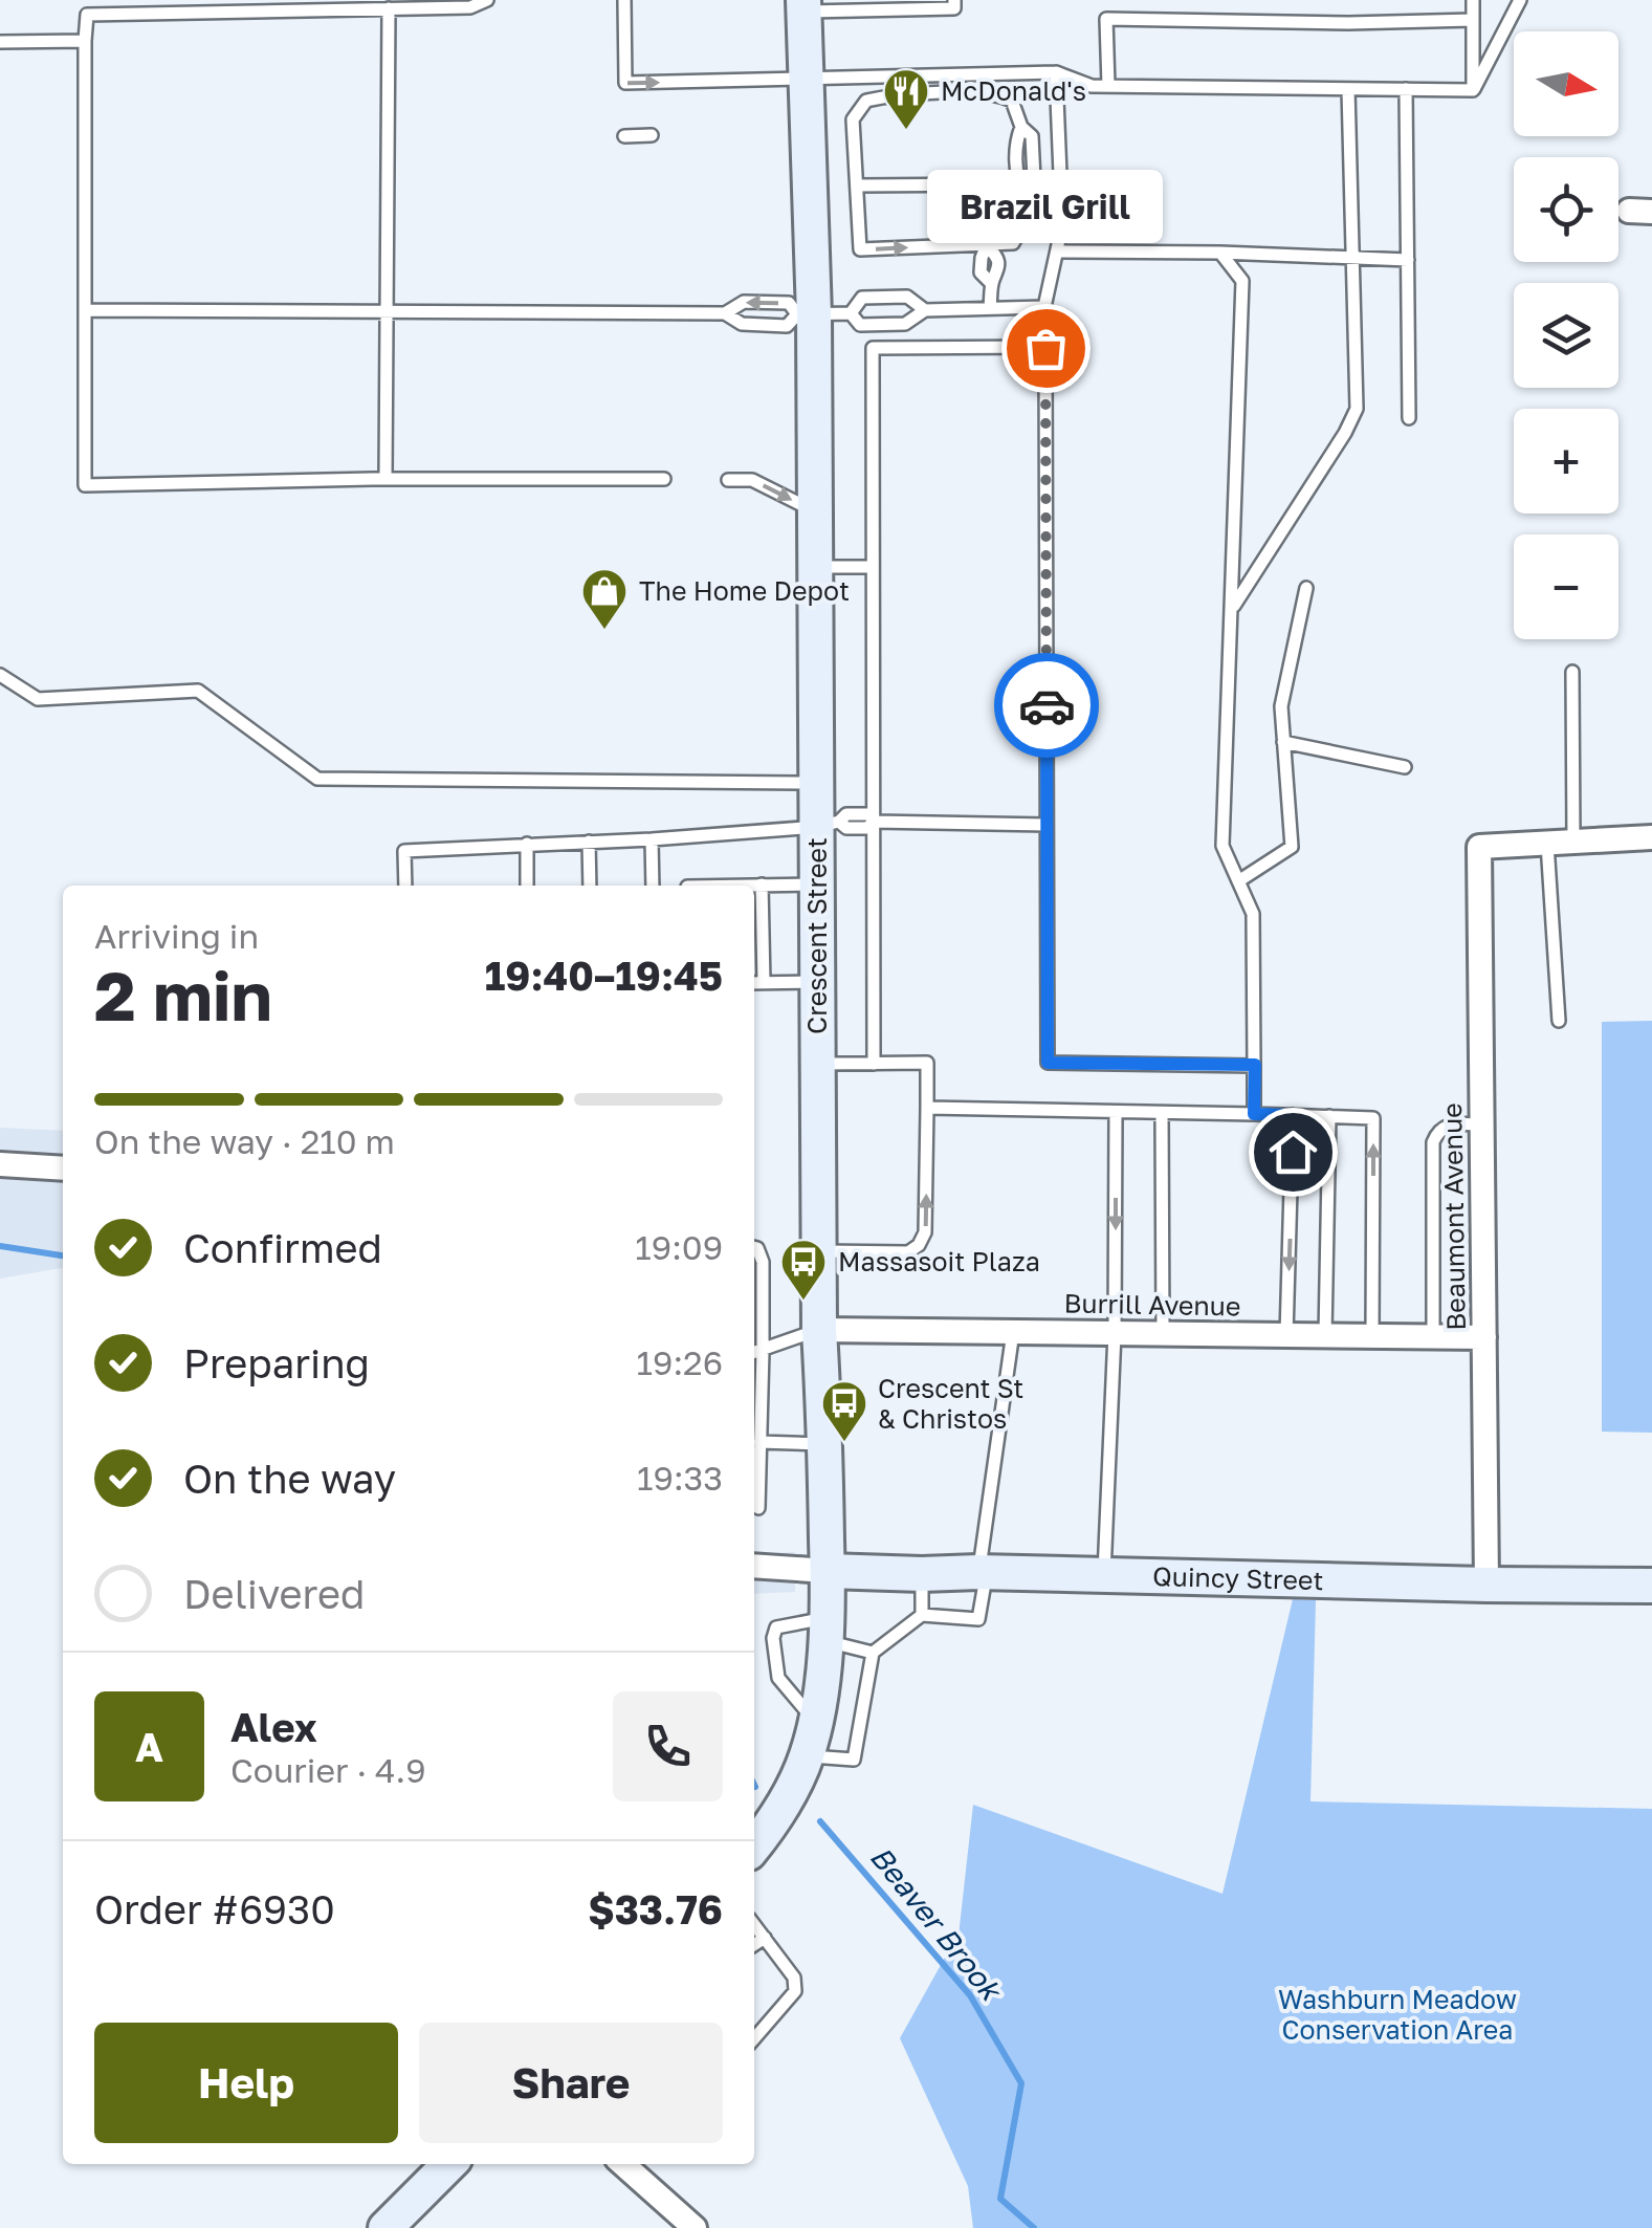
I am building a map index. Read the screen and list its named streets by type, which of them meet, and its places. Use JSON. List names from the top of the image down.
{
  "streets": {
    "main road": ["Crescent Street", "Quincy Street"],
    "street": ["Beaumont Avenue", "Burrill Avenue"]
  },
  "crossings": [
    ["Crescent Street", "Burrill Avenue"],
    ["Crescent Street", "Quincy Street"],
    ["Beaumont Avenue", "Burrill Avenue"],
    ["Beaumont Avenue", "Quincy Street"]
  ],
  "water": ["Beaver Brook"],
  "parks": ["Washburn Meadow Conservation Area"],
  "places": {
    "restaurant": ["McDonald's"],
    "other": ["Brazil Grill"],
    "shop": ["The Home Depot"],
    "bus stop": ["Massasoit Plaza", "Crescent St & Christos"]
  },
  "north": "right",
  "page": {
    "map_buttons": ["+", "−"],
    "bubble": "Brazil Grill",
    "heading": ["2 min", "Arriving in", "19:40–19:45"],
    "panel": [
      "Alex",
      "Courier · 4.9",
      "Order #6930",
      "$33.76"
    ],
    "bar": "On the way · 210 m",
    "list": [
      ["Confirmed", "19:09"],
      ["Preparing", "19:26"],
      ["On the way", "19:33"],
      "Delivered"
    ],
    "round": "A",
    "buttons": ["Help", "Share"]
  }
}
